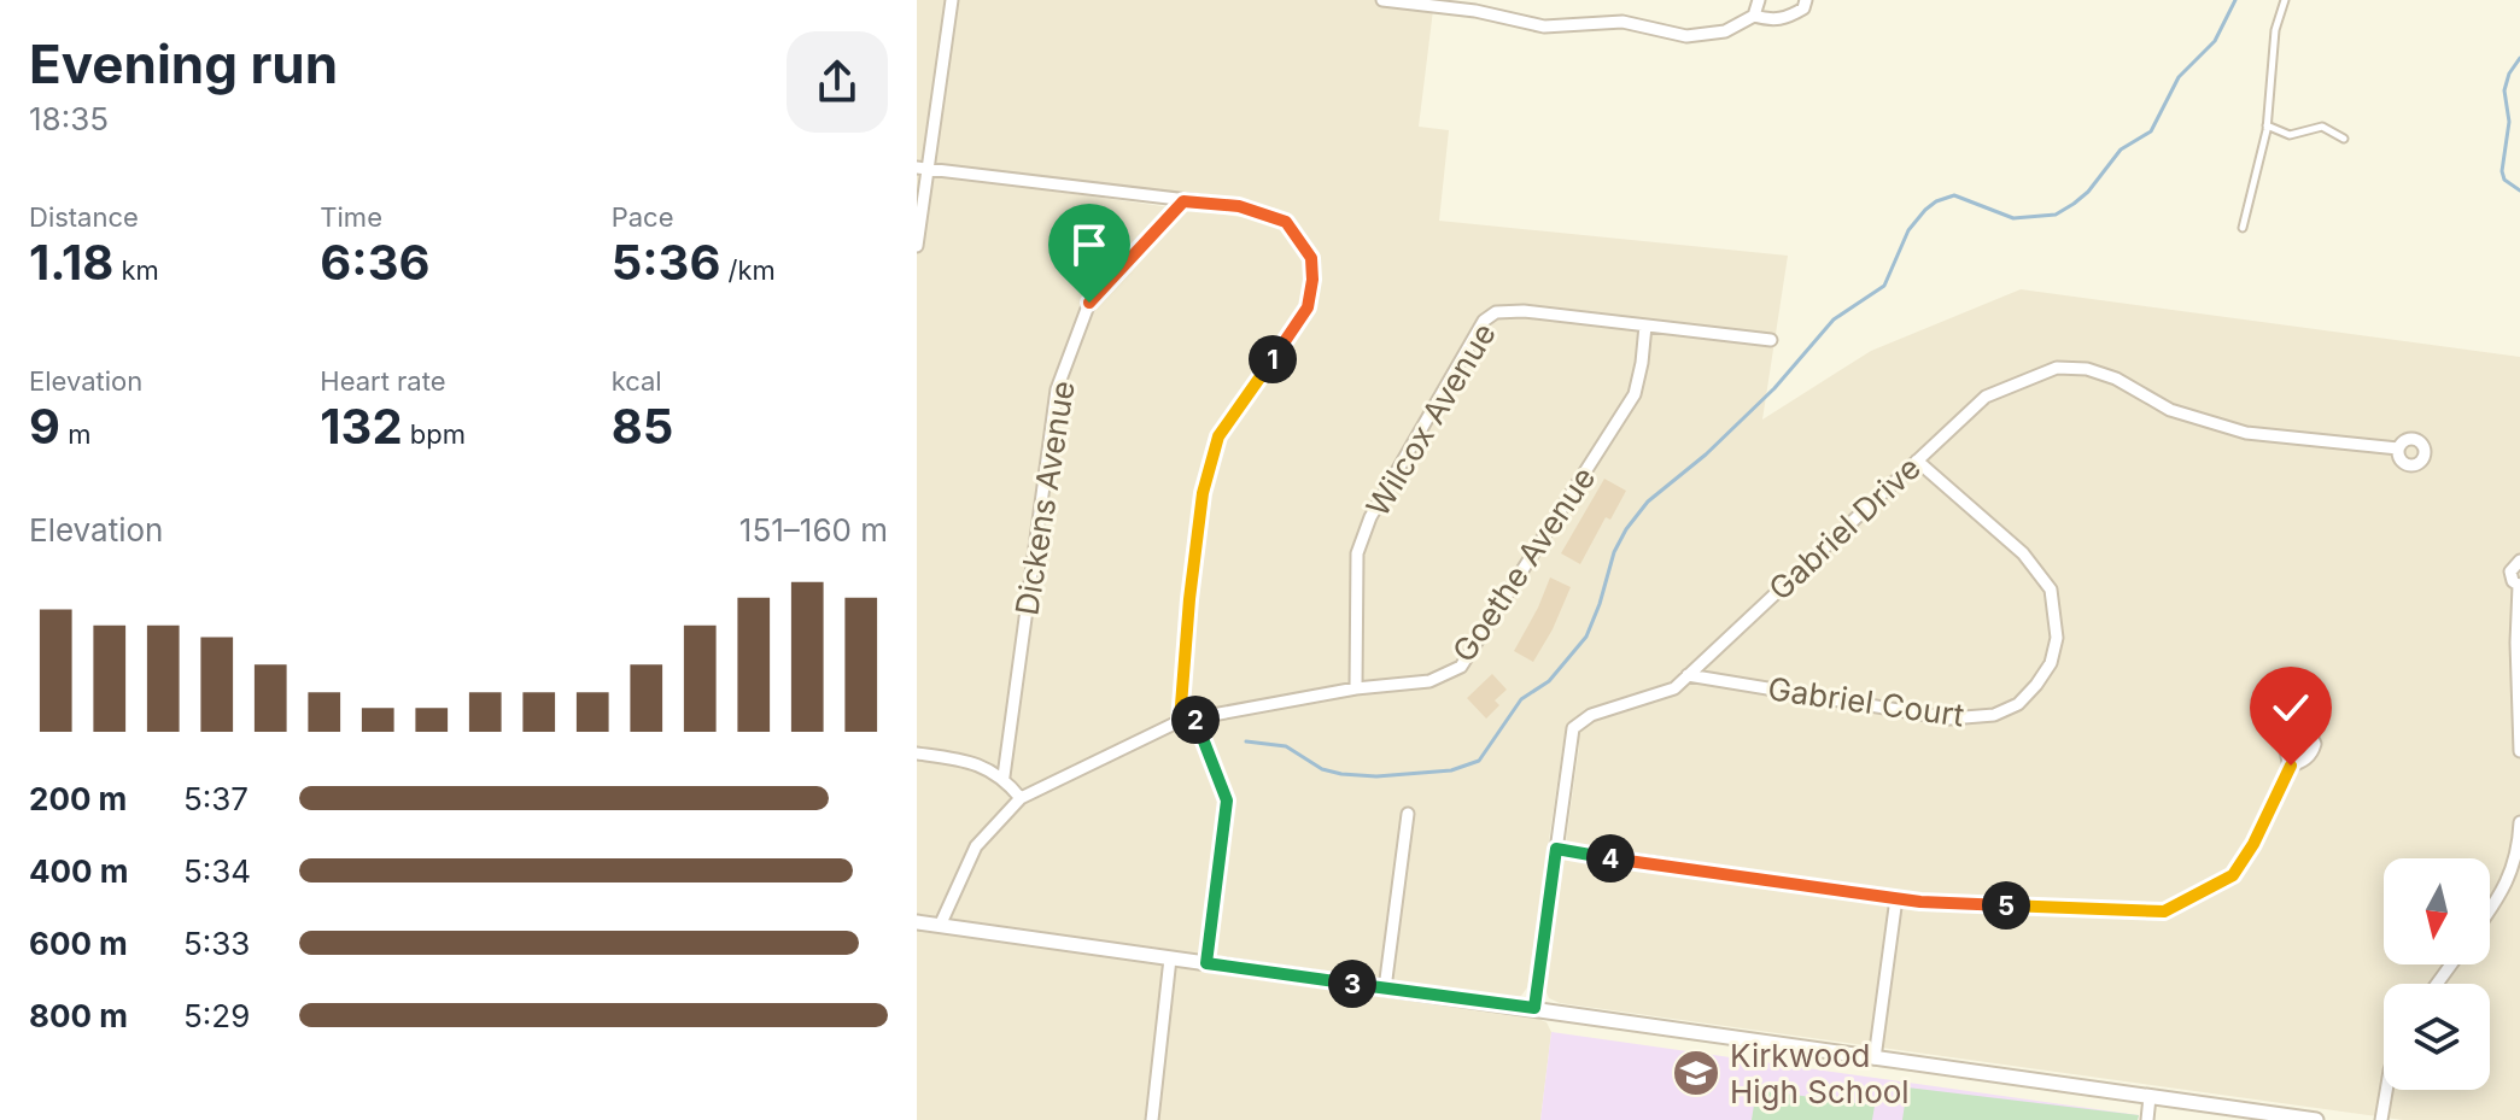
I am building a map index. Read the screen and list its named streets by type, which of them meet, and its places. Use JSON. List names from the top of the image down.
{
  "streets": {
    "street": [
      "Wilcox Avenue",
      "Dickens Avenue",
      "Gabriel Drive",
      "Goethe Avenue",
      "Gabriel Court"
    ]
  },
  "crossings": [
    ["Wilcox Avenue", "Goethe Avenue"],
    ["Gabriel Drive", "Gabriel Court"]
  ],
  "places": {
    "school or university": ["Kirkwood High School"]
  },
  "north": "bottom",
  "page": {
    "heading": ["Evening run", "18:35"],
    "stats": [
      ["Distance", "1.18 km"],
      ["Time", "6:36"],
      ["Pace", "5:36 /km"],
      ["Elevation", "9 m"],
      ["Heart rate", "132 bpm"],
      ["kcal", "85"]
    ],
    "pins": [
      "1",
      "2",
      "4",
      "5",
      "3"
    ],
    "chart": ["Elevation", "151–160 m"],
    "list": [
      {
        "name": "200 m",
        "note": "5:37"
      },
      {
        "name": "400 m",
        "note": "5:34"
      },
      {
        "name": "600 m",
        "note": "5:33"
      },
      {
        "name": "800 m",
        "note": "5:29"
      }
    ]
  }
}
